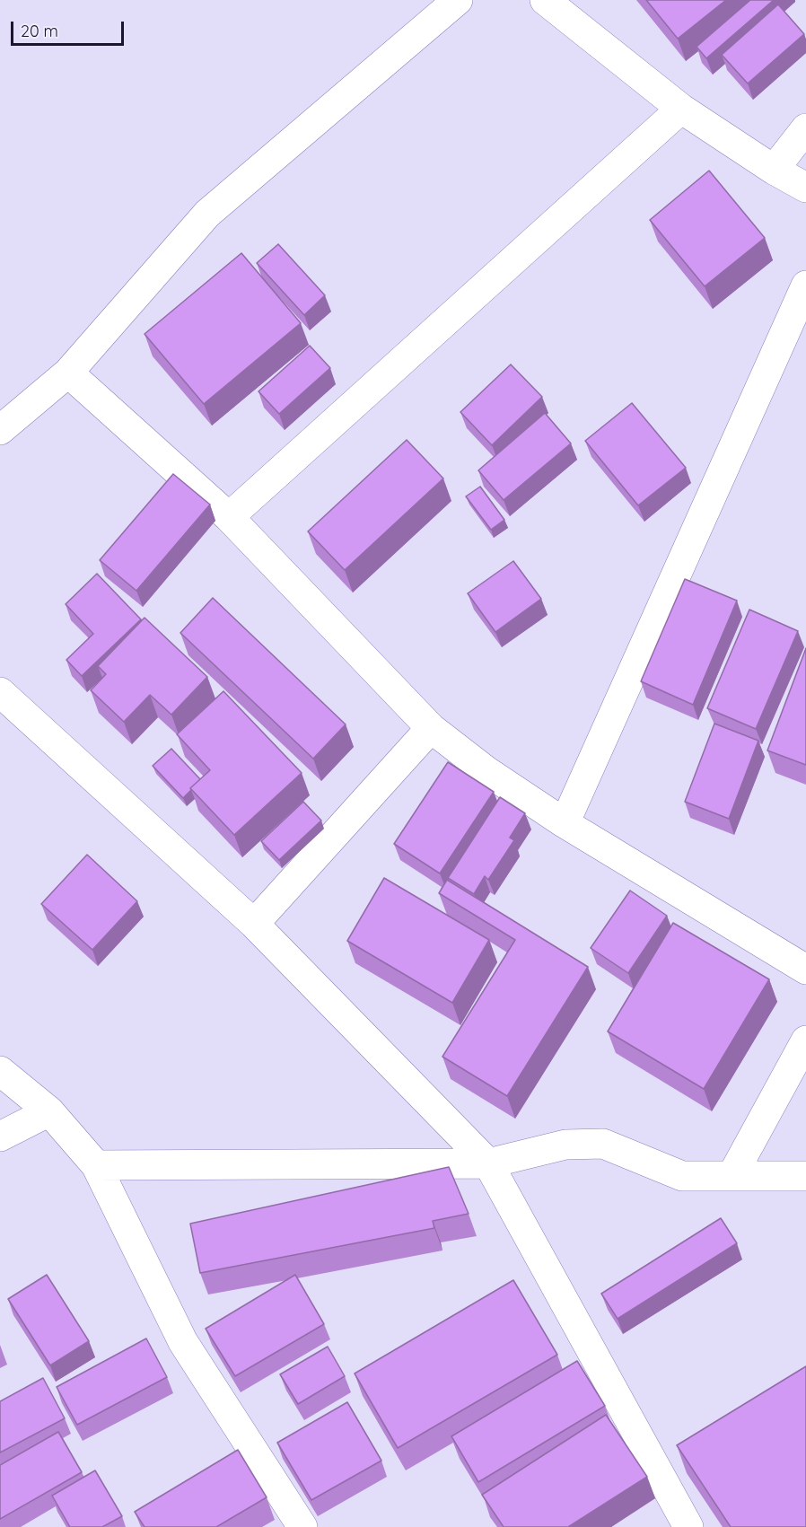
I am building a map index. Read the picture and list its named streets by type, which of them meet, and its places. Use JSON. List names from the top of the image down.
{
  "scale_bar": "20 m"
}
